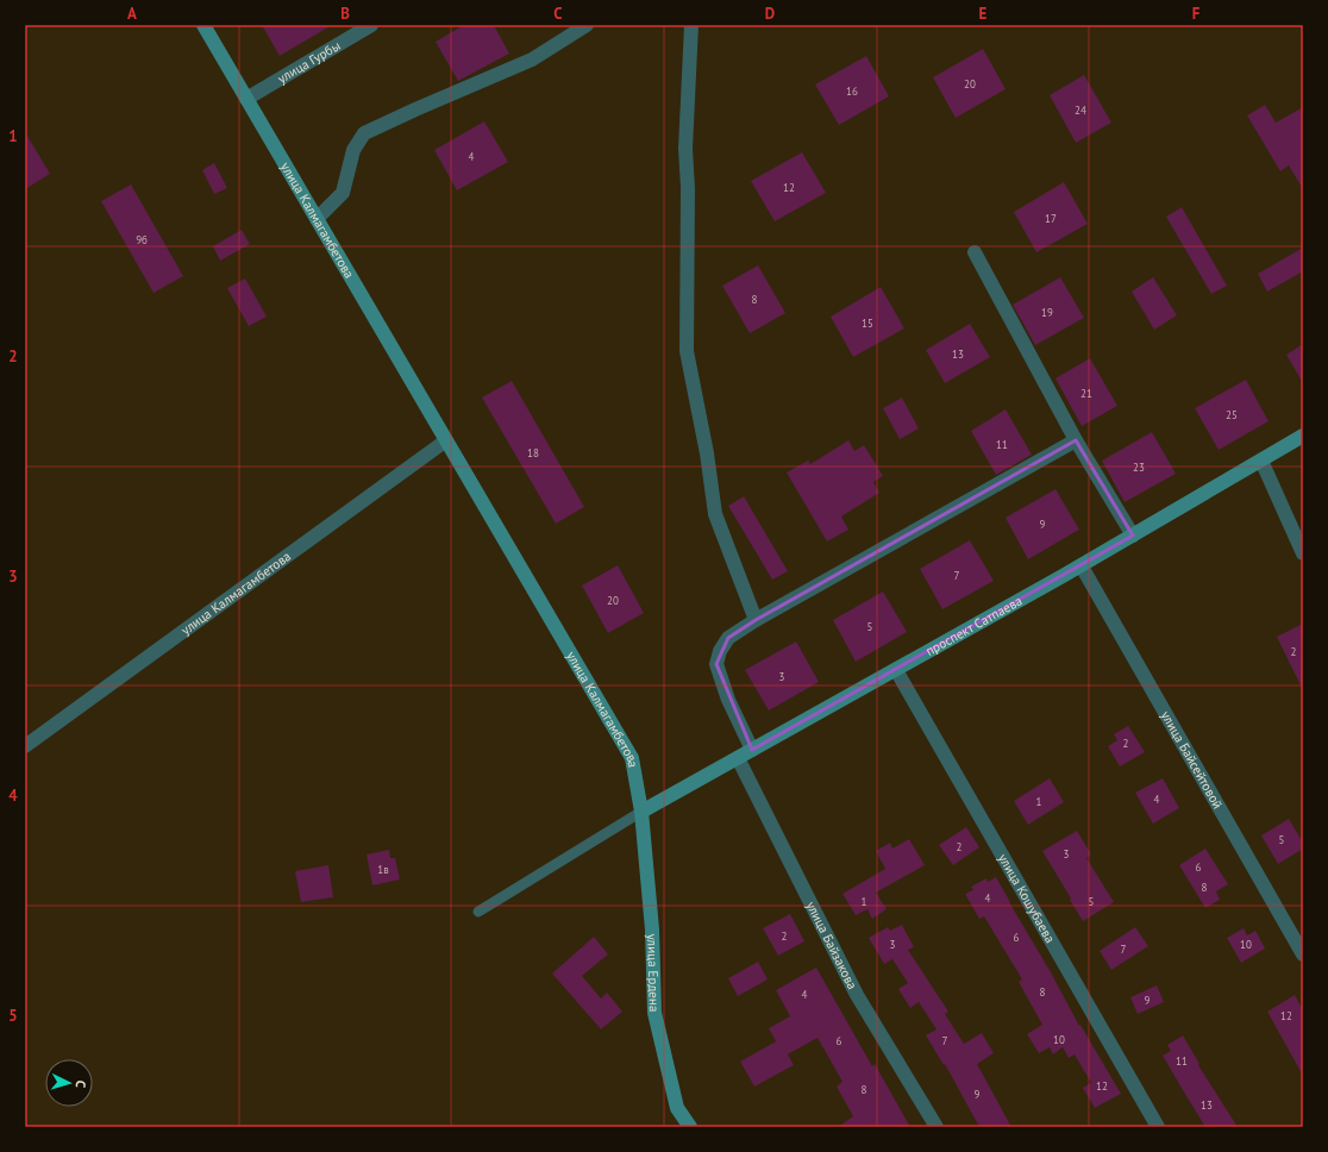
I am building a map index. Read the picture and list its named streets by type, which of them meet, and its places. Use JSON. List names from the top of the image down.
{
  "streets": {
    "street": [
      "улица Гурбы",
      "улица Калмагамбетова",
      "проспект Сатпаева",
      "улица Байсейтовой",
      "улица Кошубаева",
      "улица Байзакова",
      "улица Ердена"
    ]
  },
  "crossings": [
    ["улица Гурбы", "улица Калмагамбетова"],
    ["улица Калмагамбетова", "проспект Сатпаева"],
    ["улица Калмагамбетова", "улица Ердена"],
    ["проспект Сатпаева", "улица Байсейтовой"],
    ["проспект Сатпаева", "улица Кошубаева"],
    ["проспект Сатпаева", "улица Байзакова"],
    ["проспект Сатпаева", "улица Ердена"]
  ],
  "house_numbers": [
    "20",
    "16",
    "24",
    "4",
    "12",
    "17",
    "9б",
    "8",
    "19",
    "15",
    "13",
    "21",
    "25",
    "11",
    "18",
    "23",
    "9",
    "7",
    "20",
    "5",
    "2",
    "3",
    "2",
    "4",
    "1",
    "5",
    "2",
    "3",
    "6",
    "1в",
    "8",
    "4",
    "1",
    "5",
    "2",
    "6",
    "3",
    "10",
    "7",
    "8",
    "4",
    "9",
    "12",
    "10",
    "6",
    "7",
    "11",
    "12",
    "8",
    "9",
    "13"
  ],
  "north": "right",
  "grid": {
    "columns": [
      "A",
      "B",
      "C",
      "D",
      "E",
      "F"
    ],
    "rows": [
      "1",
      "2",
      "3",
      "4",
      "5"
    ]
  }
}
